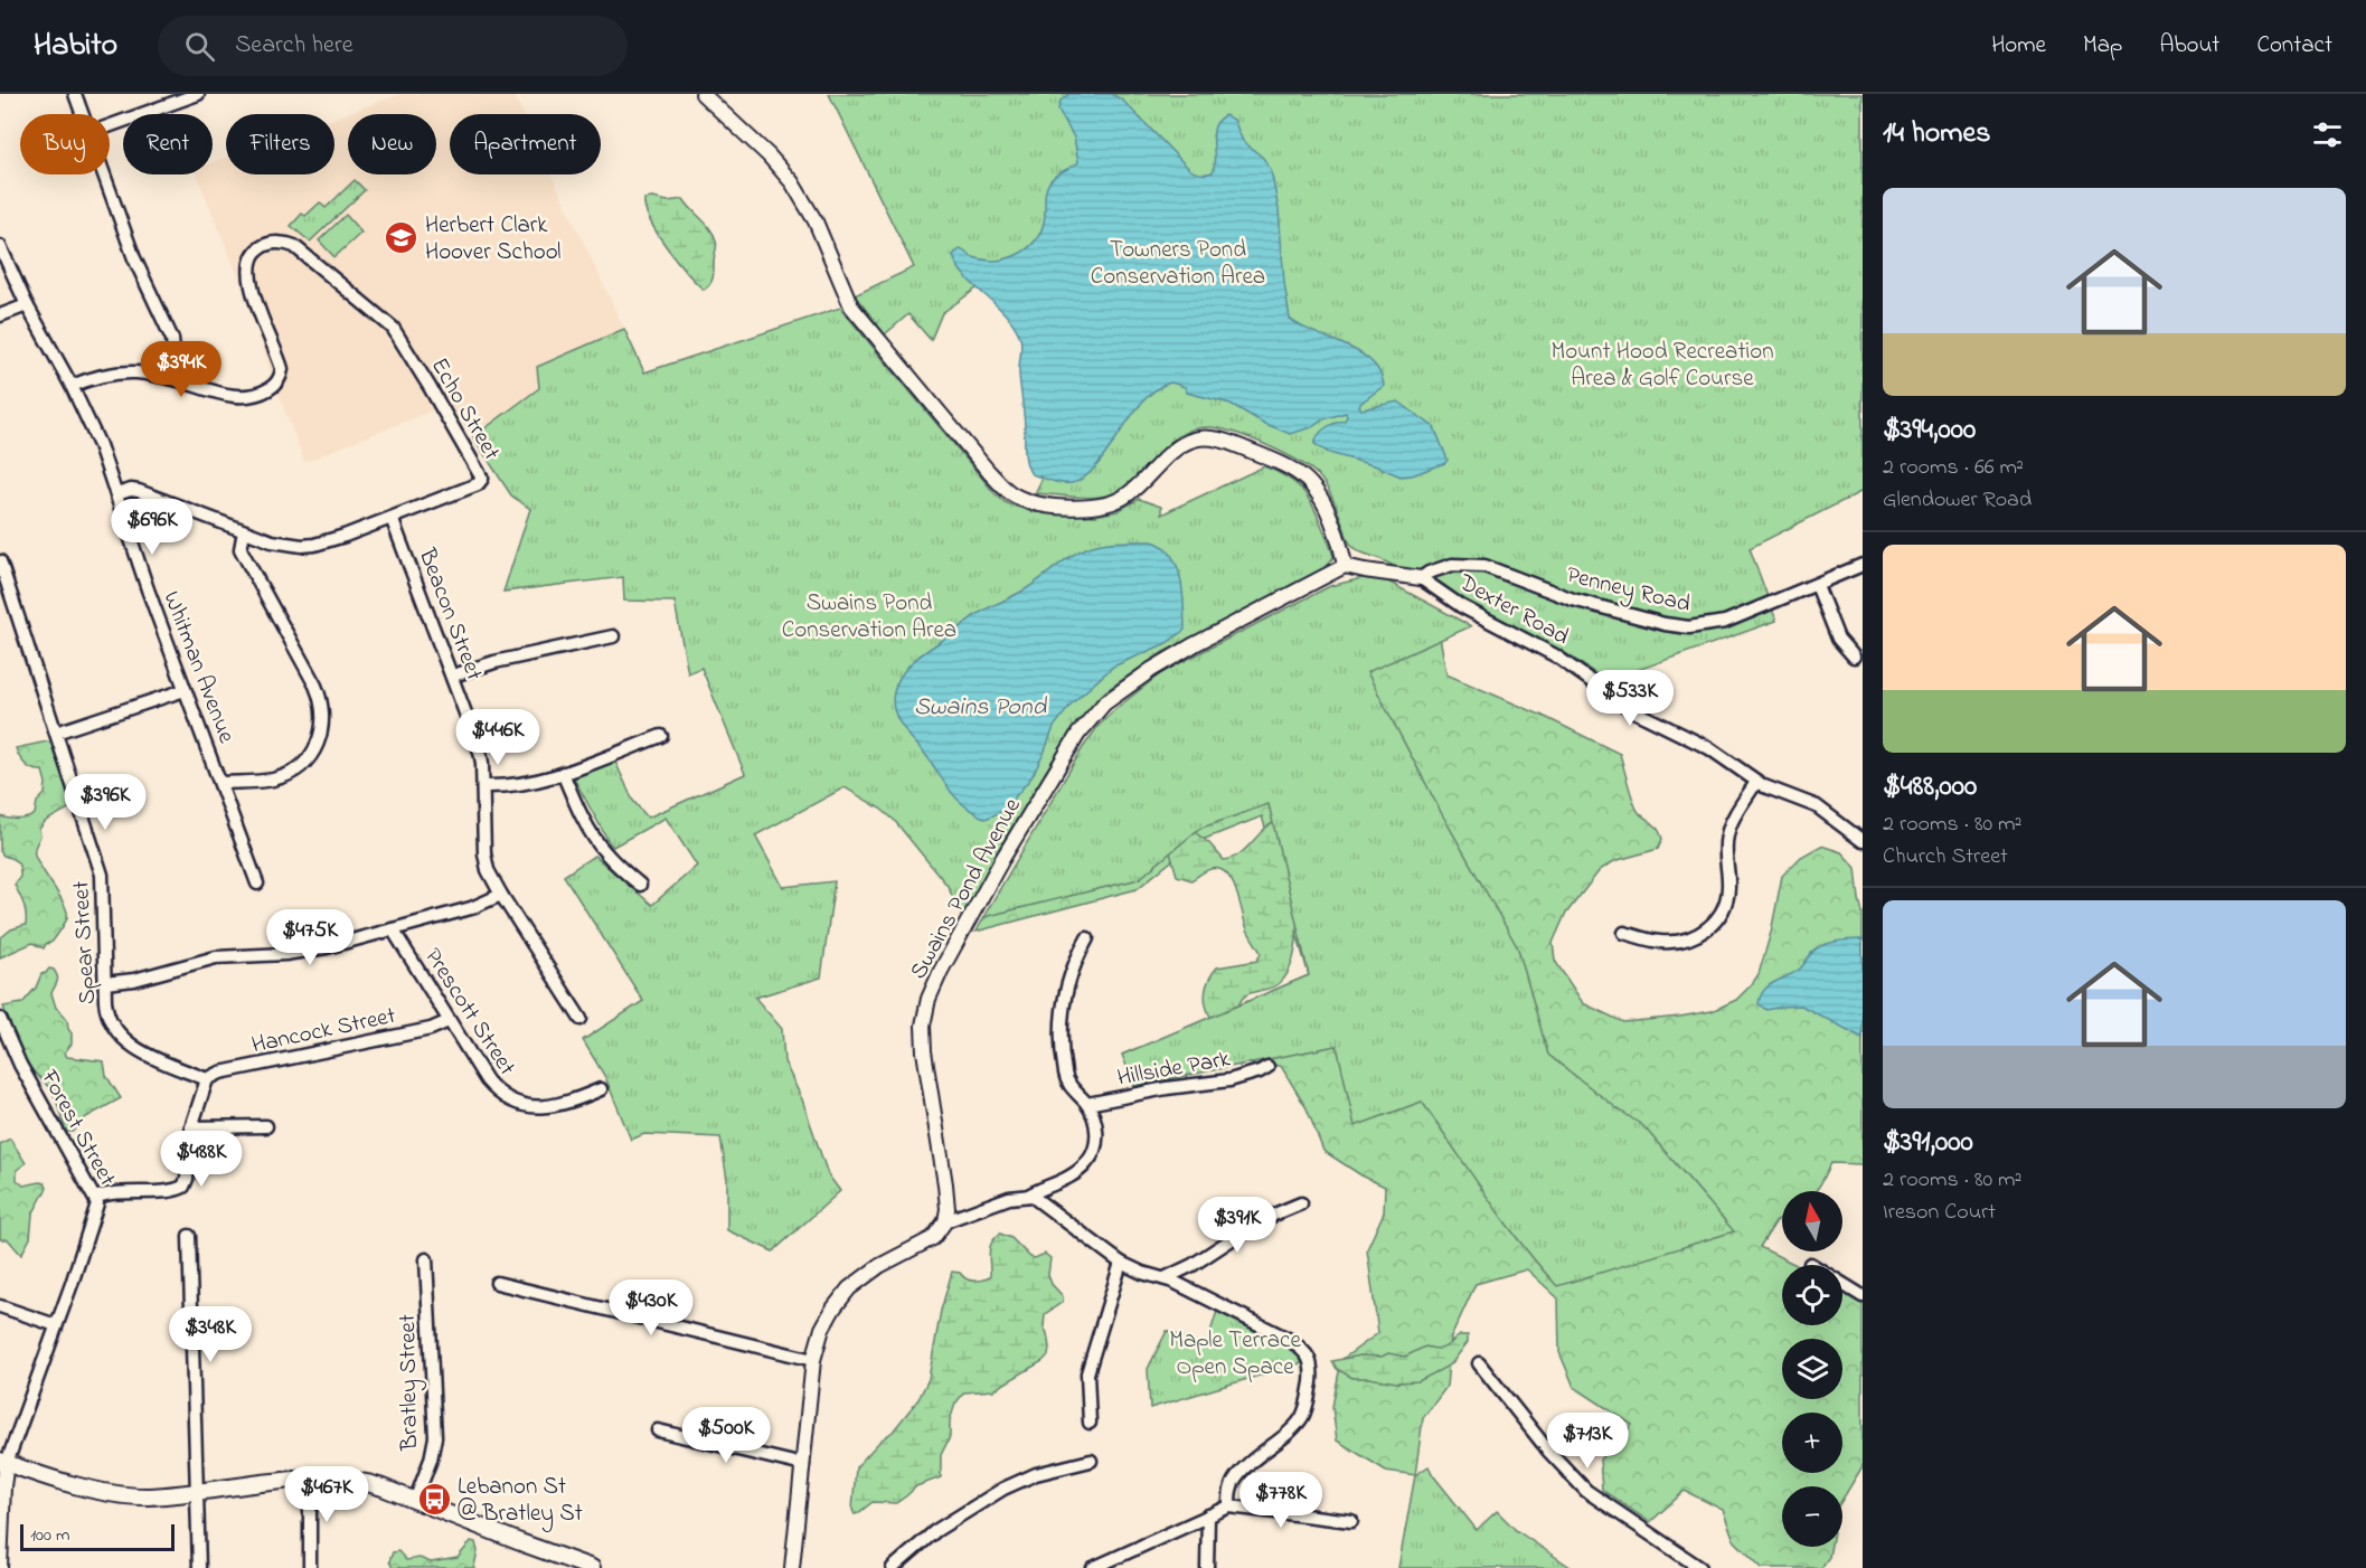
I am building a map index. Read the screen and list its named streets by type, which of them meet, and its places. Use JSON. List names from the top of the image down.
{
  "streets": {
    "street": [
      "Echo Street",
      "Penney Road",
      "Dexter Road",
      "Beacon Street",
      "Whitman Avenue",
      "Swains Pond Avenue",
      "Spear Street",
      "Prescott Street",
      "Hancock Street",
      "Hillside Park",
      "Forest Street",
      "Bratley Street"
    ]
  },
  "crossings": [
    ["Echo Street", "Beacon Street"],
    ["Echo Street", "Whitman Avenue"],
    ["Penney Road", "Dexter Road"],
    ["Spear Street", "Hancock Street"],
    ["Prescott Street", "Hancock Street"]
  ],
  "water": ["Swains Pond"],
  "parks": [
    "Towners Pond Conservation Area",
    "Mount Hood Recreation Area & Golf Course",
    "Swains Pond Conservation Area",
    "Maple Terrace Open Space"
  ],
  "places": {
    "school or university": ["Herbert Clark Hoover School"],
    "bus stop": ["Lebanon St @ Bratley St"]
  },
  "scale_bar": "100 m",
  "north": "top",
  "page": {
    "header": "Habito",
    "search": "Search here",
    "nav": [
      "Home",
      "Map",
      "About",
      "Contact"
    ],
    "heading": "14 homes",
    "chip": [
      "Buy",
      "Rent",
      "Filters",
      "New",
      "Apartment"
    ],
    "list": [
      {
        "name": "$394,000",
        "note": "2 rooms · 66 m² · Glendower Road"
      },
      {
        "name": "$488,000",
        "note": "2 rooms · 80 m² · Church Street"
      },
      {
        "name": "$391,000",
        "note": "2 rooms · 80 m² · Ireson Court"
      }
    ],
    "price": [
      "$394K",
      "$696K",
      "$533K",
      "$446K",
      "$396K",
      "$475K",
      "$488K",
      "$391K",
      "$430K",
      "$348K",
      "$500K",
      "$713K",
      "$467K",
      "$778K"
    ],
    "map_buttons": ["+", "−"],
    "scale": "100 m"
  }
}
